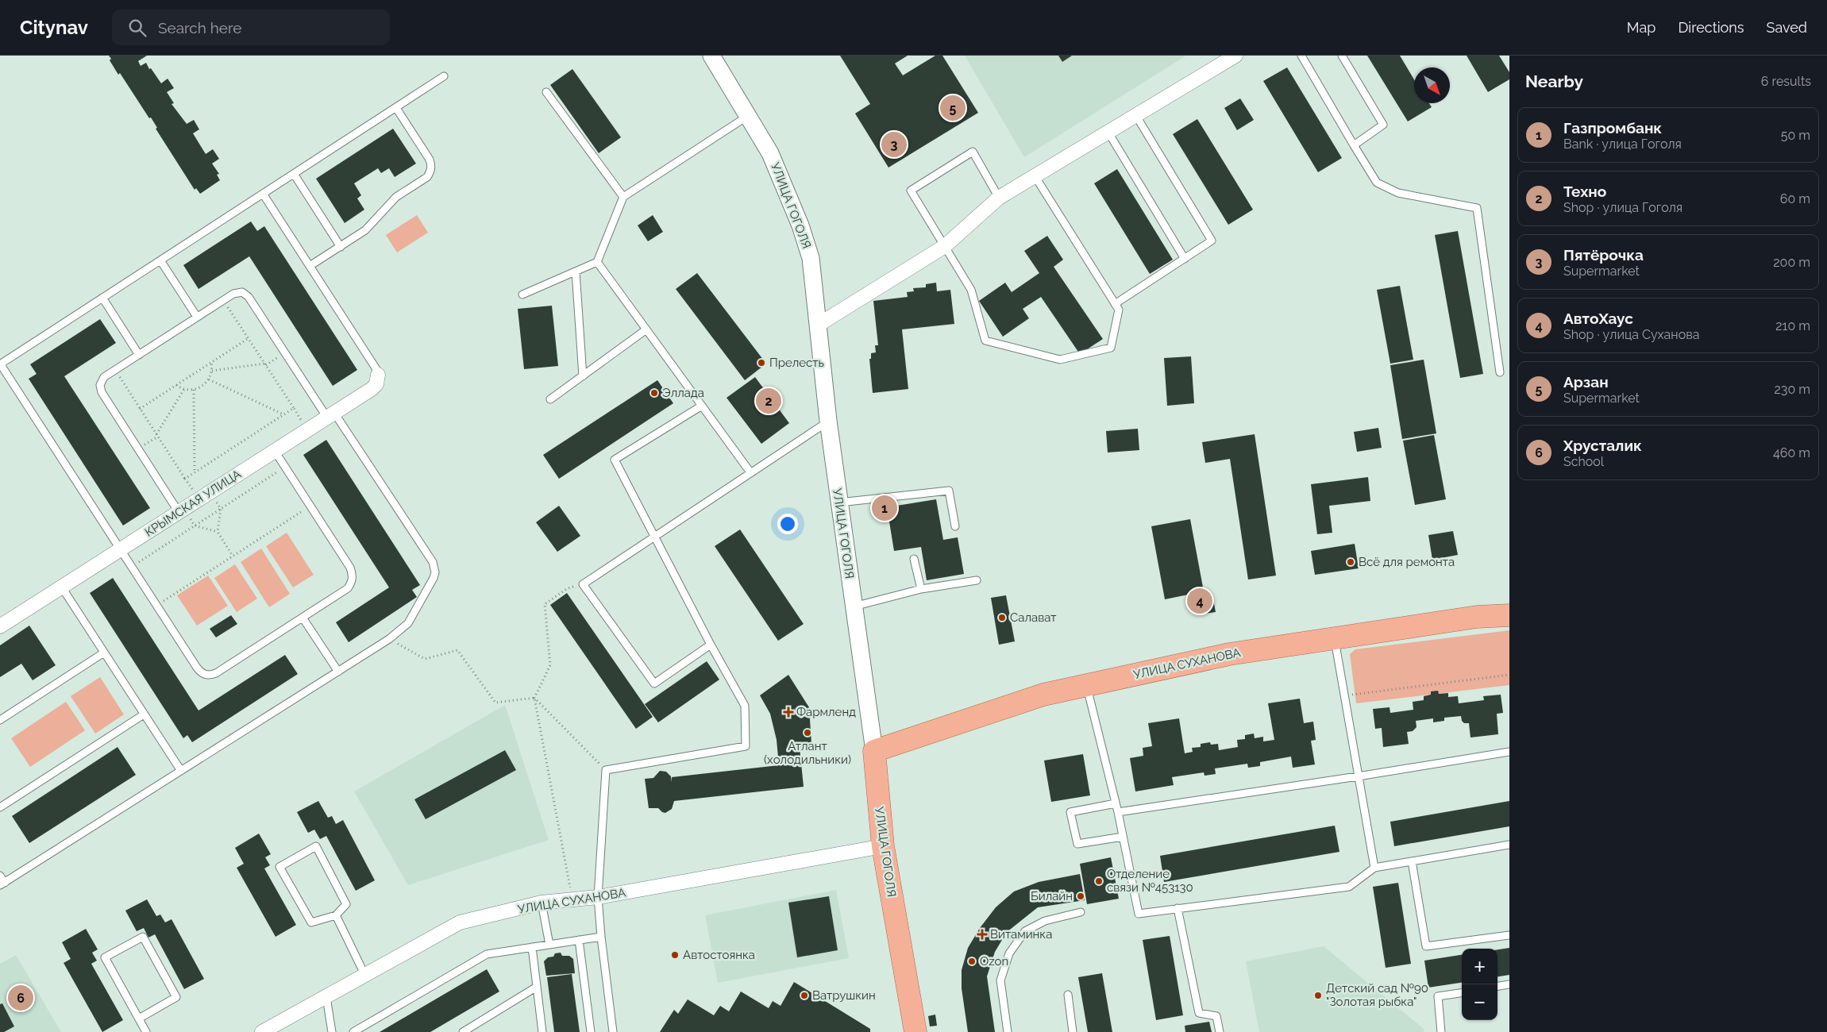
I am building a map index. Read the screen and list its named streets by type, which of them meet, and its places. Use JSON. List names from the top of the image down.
{
  "streets": {
    "main road": ["УЛИЦА ГОГОЛЯ", "УЛИЦА СУХАНОВА"],
    "street": ["КРЫМСКАЯ УЛИЦА"]
  },
  "crossings": [
    ["УЛИЦА ГОГОЛЯ", "УЛИЦА СУХАНОВА"]
  ],
  "places": {
    "other": [
      "Прелесть",
      "Эллада",
      "Всё для ремонта",
      "Салават",
      "Атлант (холодильники)",
      "Отделение связи №453130",
      "Билайн",
      "Автостоянка",
      "Ozon",
      "Ватрушкин",
      "Детский сад №90 \"Золотая рыбка\""
    ],
    "health": ["Фармленд", "Витаминка"]
  },
  "north": "bottom right",
  "page": {
    "header": "Citynav",
    "search": "Search here",
    "nav": ["Map", "Directions", "Saved"],
    "heading": ["Nearby", "6 results"],
    "pins": [
      "5",
      "3",
      "2",
      "1",
      "4",
      "6"
    ],
    "list": [
      {
        "mark": "1",
        "name": "Газпромбанк",
        "note": "Bank · улица Гоголя",
        "value": "50 m"
      },
      {
        "mark": "2",
        "name": "Техно",
        "note": "Shop · улица Гоголя",
        "value": "60 m"
      },
      {
        "mark": "3",
        "name": "Пятёрочка",
        "note": "Supermarket",
        "value": "200 m"
      },
      {
        "mark": "4",
        "name": "АвтоХаус",
        "note": "Shop · улица Суханова",
        "value": "210 m"
      },
      {
        "mark": "5",
        "name": "Арзан",
        "note": "Supermarket",
        "value": "230 m"
      },
      {
        "mark": "6",
        "name": "Хрусталик",
        "note": "School",
        "value": "460 m"
      }
    ],
    "map_buttons": ["+", "−"]
  }
}
